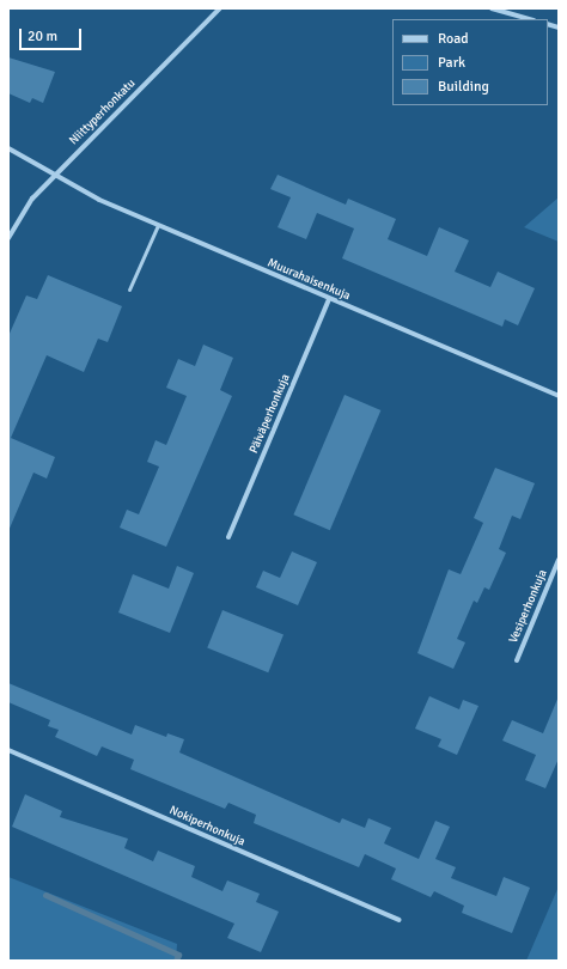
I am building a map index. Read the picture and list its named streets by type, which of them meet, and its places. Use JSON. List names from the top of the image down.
{
  "streets": {
    "street": [
      "Niittyperhonkatu",
      "Muurahaisenkuja",
      "Päiväperhonkuja",
      "Vesiperhonkuja",
      "Nokiperhonkuja"
    ]
  },
  "crossings": [
    ["Niittyperhonkatu", "Muurahaisenkuja"],
    ["Muurahaisenkuja", "Päiväperhonkuja"]
  ],
  "legend": ["Road", "Park", "Building"],
  "scale_bar": "20 m"
}
